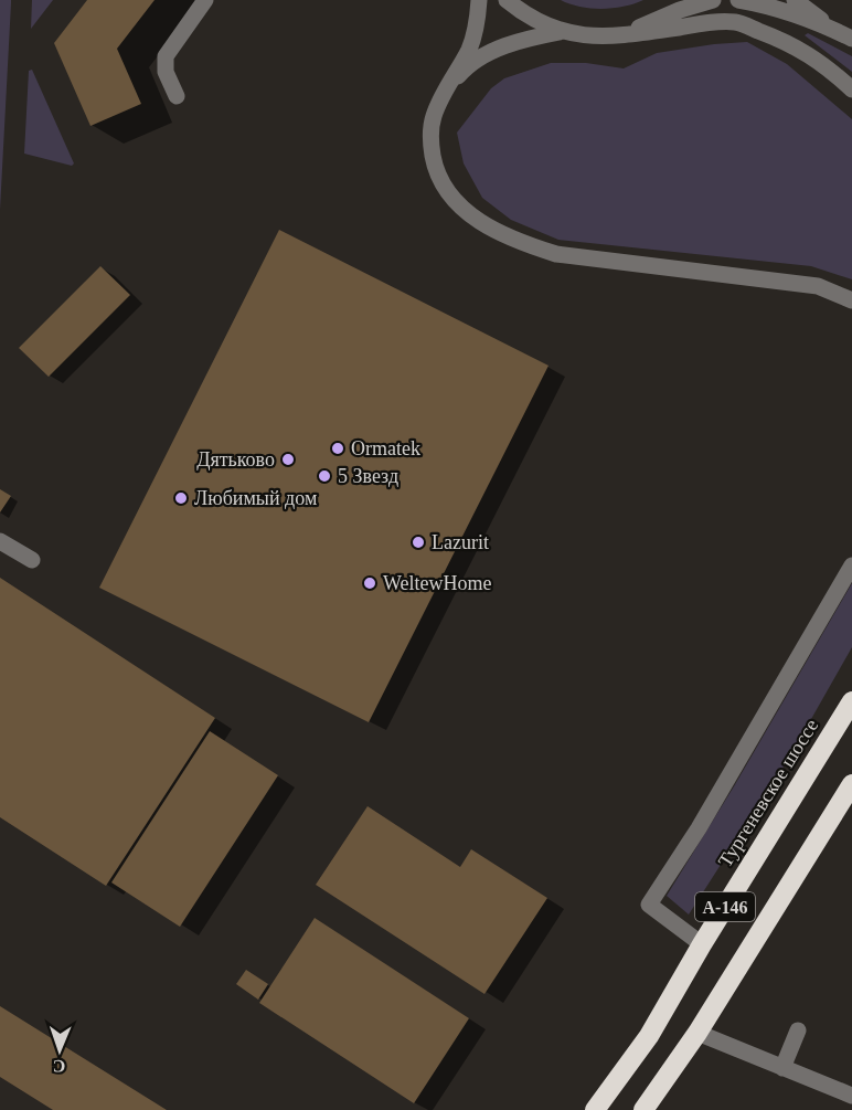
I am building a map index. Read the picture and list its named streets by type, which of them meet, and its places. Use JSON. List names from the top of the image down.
{
  "streets": {
    "highway": ["Тургеневское шоссе", "А-146"]
  },
  "places": [
    "Ormatek",
    "Дятьково",
    "5 Звезд",
    "Любимый дом",
    "Lazurit",
    "WeltewHome"
  ],
  "north": "bottom"
}
